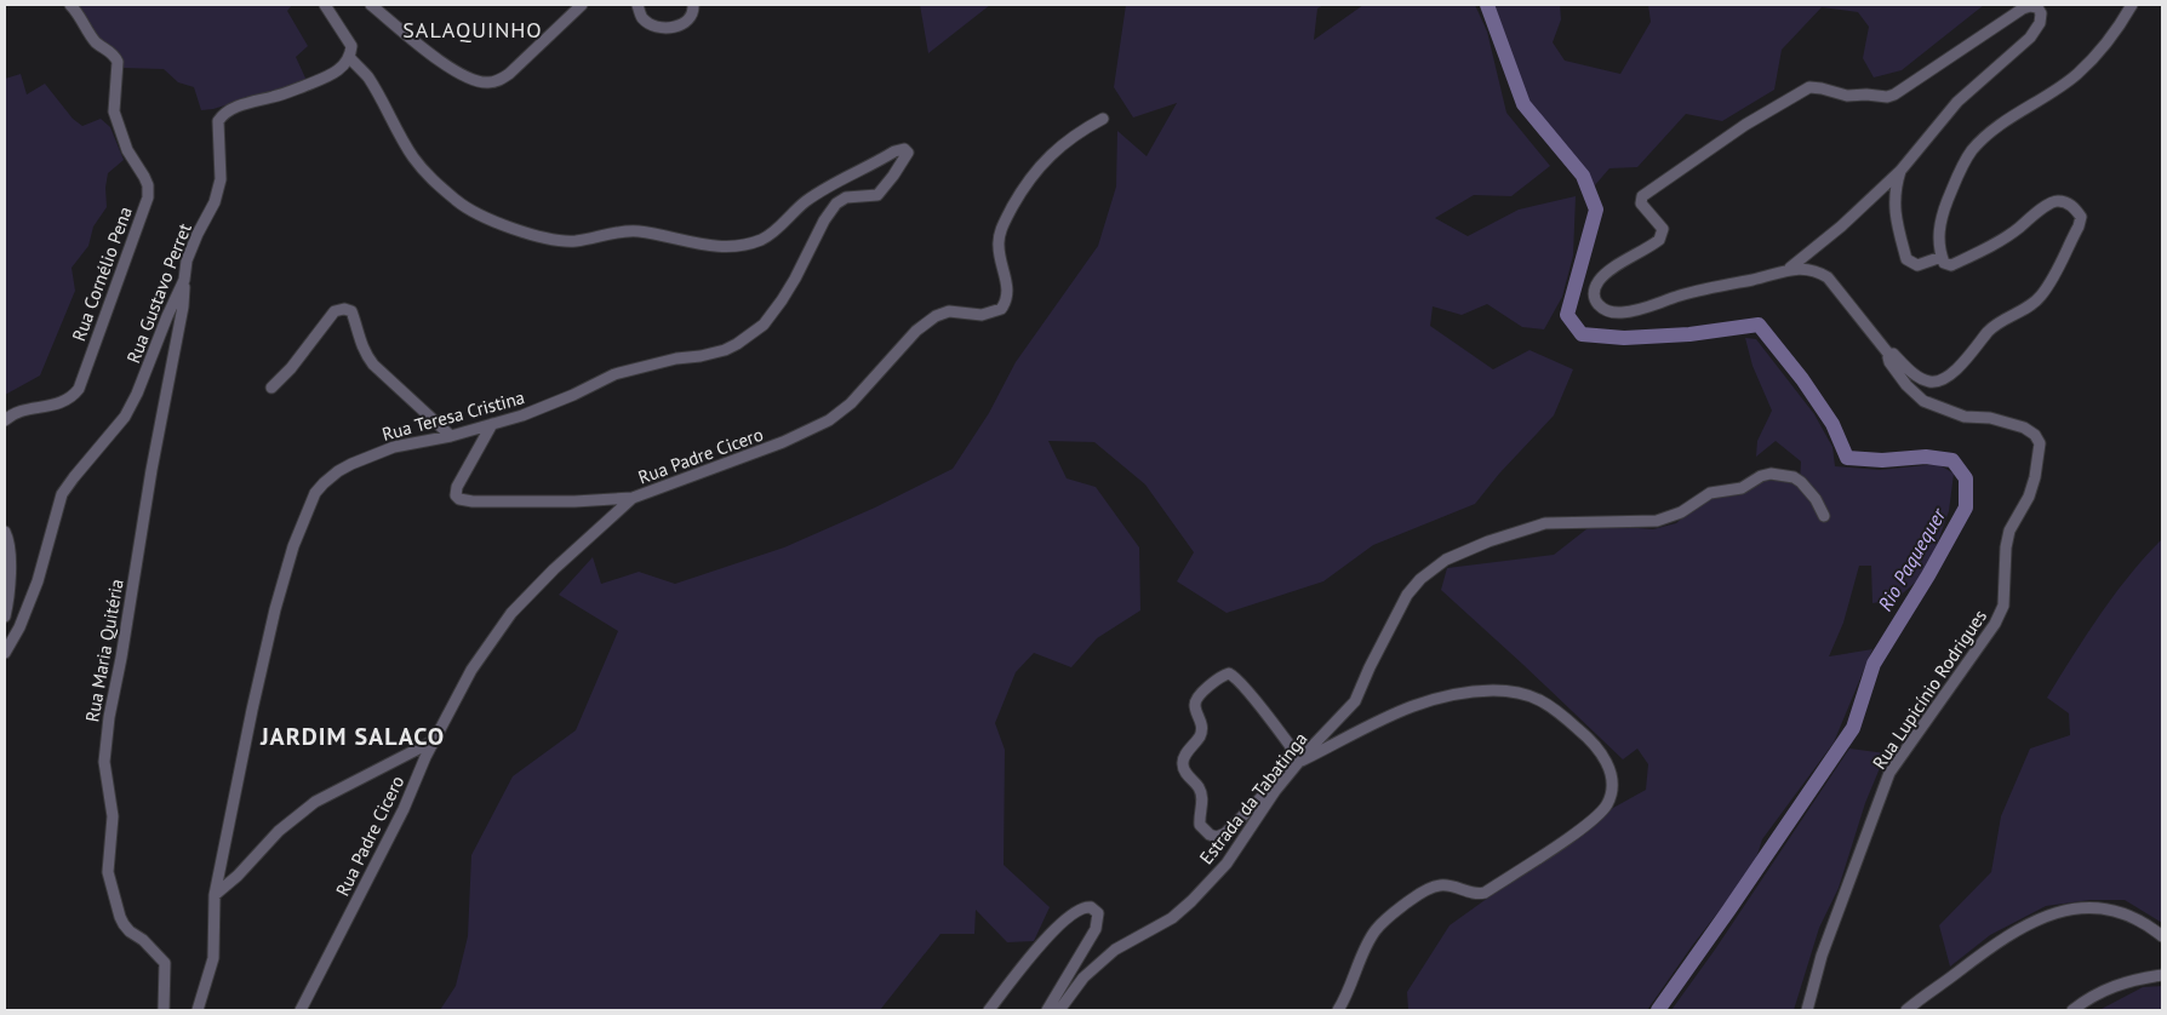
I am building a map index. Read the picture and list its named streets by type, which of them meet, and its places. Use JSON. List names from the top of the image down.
{
  "streets": {
    "street": [
      "Rua Cornélio Pena",
      "Rua Gustavo Perret",
      "Rua Teresa Cristina",
      "Rua Padre Cicero",
      "Rua Maria Quitéria",
      "Rua Lupicínio Rodrigues",
      "Estrada da Tabatinga"
    ]
  },
  "crossings": [
    ["Rua Gustavo Perret", "Rua Teresa Cristina"],
    ["Rua Gustavo Perret", "Rua Maria Quitéria"]
  ],
  "districts": ["SALAQUINHO", "JARDIM SALACO"],
  "water": ["Rio Paquequer"]
}
